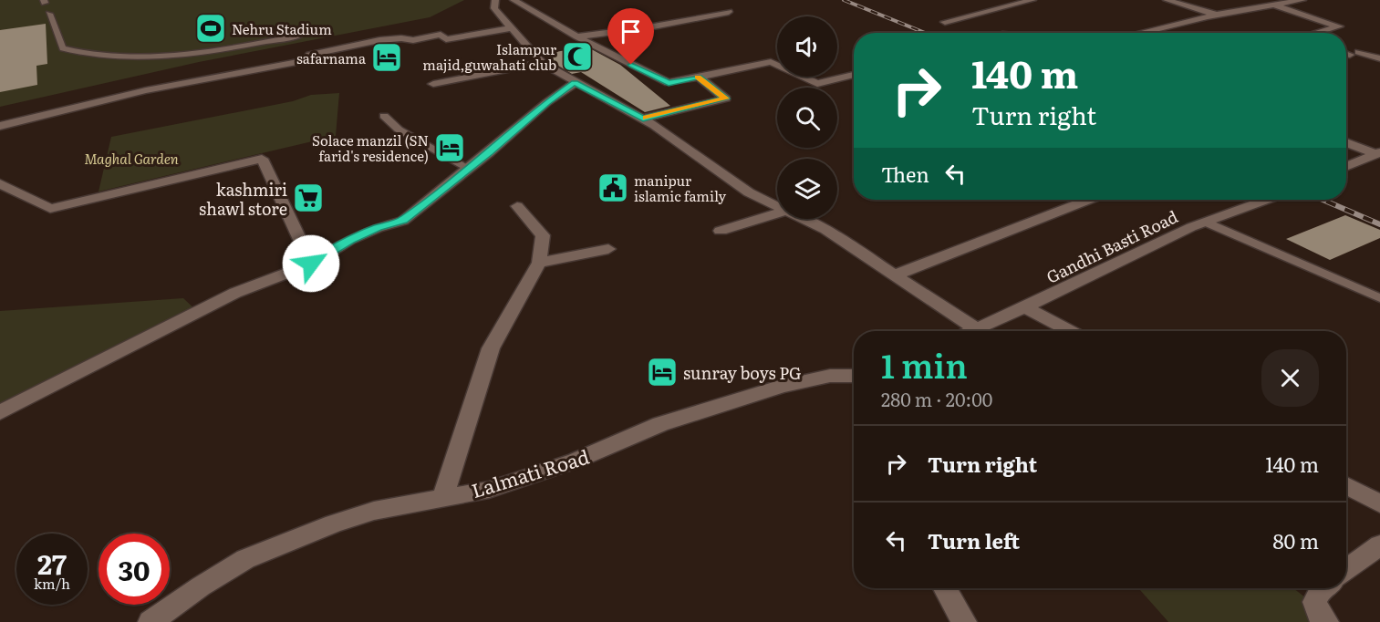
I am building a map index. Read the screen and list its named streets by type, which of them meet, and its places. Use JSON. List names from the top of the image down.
{
  "streets": {
    "street": ["Gandhi Basti Road", "Lalmati Road"]
  },
  "parks": ["Maghal Garden"],
  "places": {
    "sports": ["Nehru Stadium"],
    "mosque": ["Islampur majid,guwahati club"],
    "hotel": ["safarnama", "Solace manzil (SN farid's residence)", "sunray boys PG"],
    "public building": ["manipur islamic family"],
    "supermarket": ["kashmiri shawl store"]
  },
  "page": {
    "turn": ["140 m", "Turn right"],
    "then": "Then",
    "heading": ["1 min", "280 m · 20:00"],
    "list": [
      {
        "name": "Turn right",
        "value": "140 m"
      },
      {
        "name": "Turn left",
        "value": "80 m"
      }
    ],
    "speed": "27 km/h",
    "limit": "30"
  }
}
